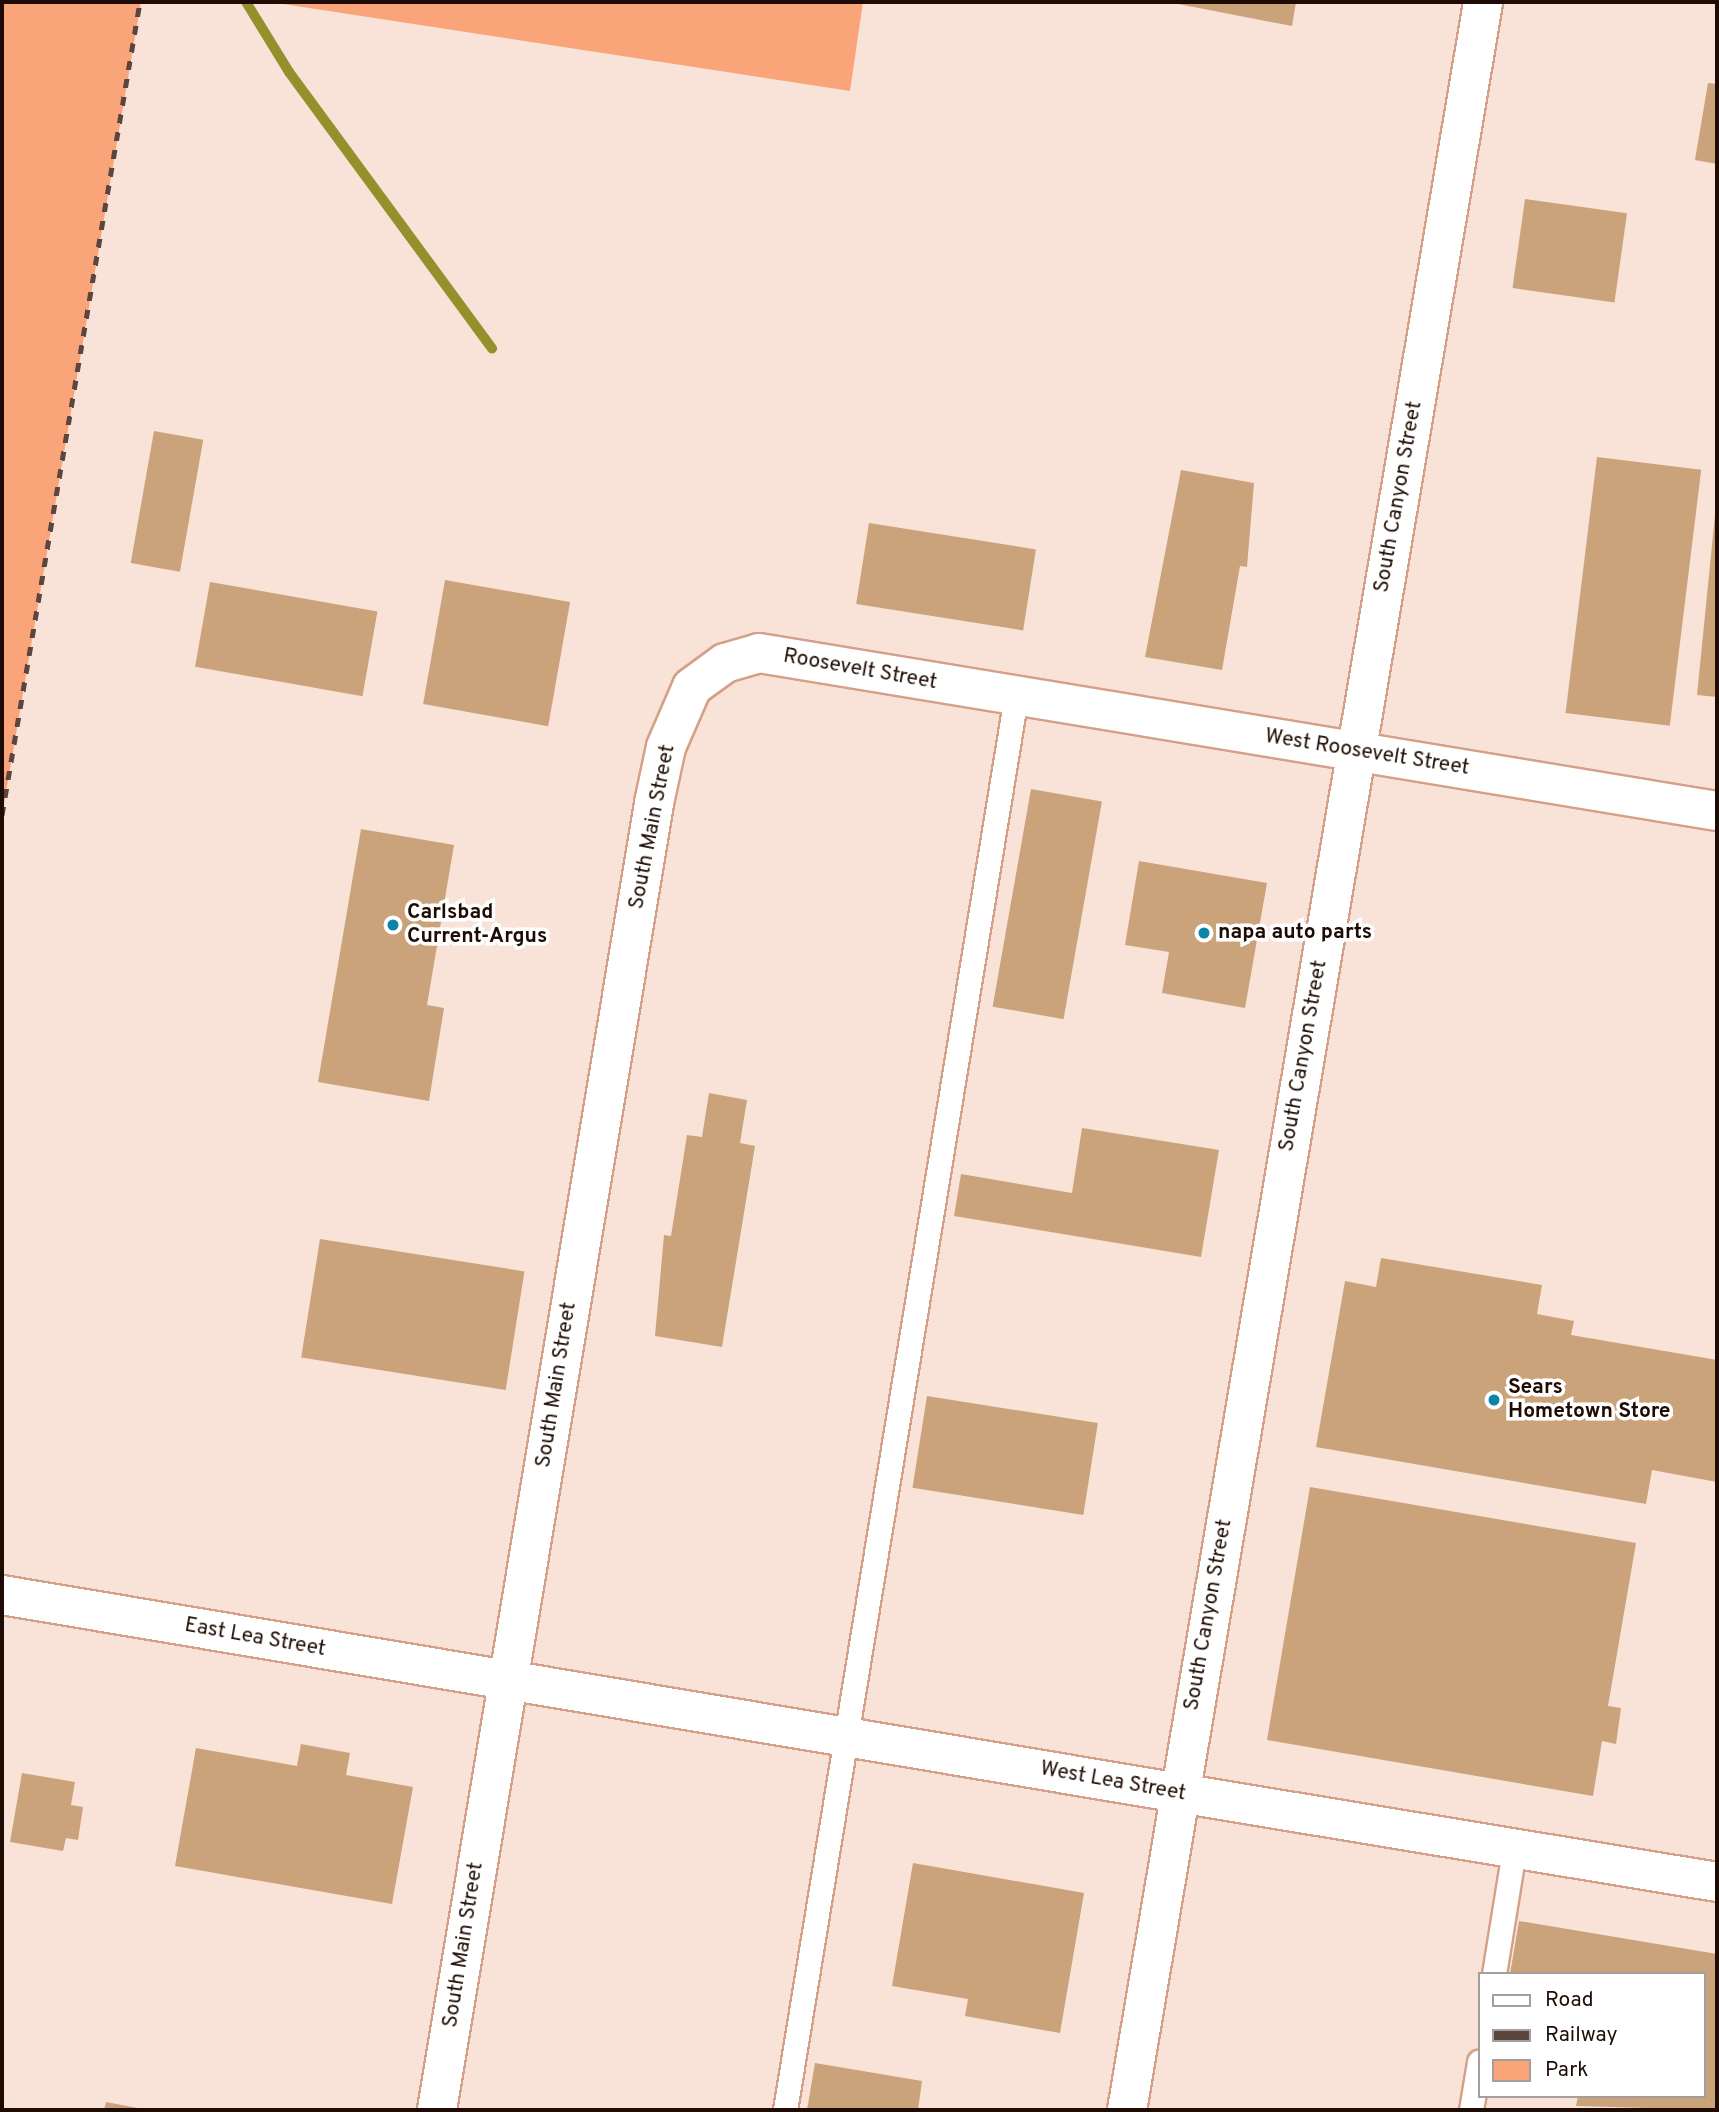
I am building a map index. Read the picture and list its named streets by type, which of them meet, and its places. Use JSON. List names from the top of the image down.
{
  "streets": {
    "street": [
      "South Canyon Street",
      "Roosevelt Street",
      "West Roosevelt Street",
      "South Main Street",
      "East Lea Street",
      "West Lea Street"
    ]
  },
  "crossings": [
    ["South Canyon Street", "West Roosevelt Street"],
    ["South Canyon Street", "West Lea Street"],
    ["Roosevelt Street", "West Roosevelt Street"],
    ["Roosevelt Street", "South Main Street"],
    ["South Main Street", "East Lea Street"],
    ["South Main Street", "West Lea Street"],
    ["East Lea Street", "West Lea Street"]
  ],
  "places": ["Carlsbad Current-Argus", "napa auto parts", "Sears Hometown Store"],
  "legend": ["Road", "Railway", "Park"]
}
